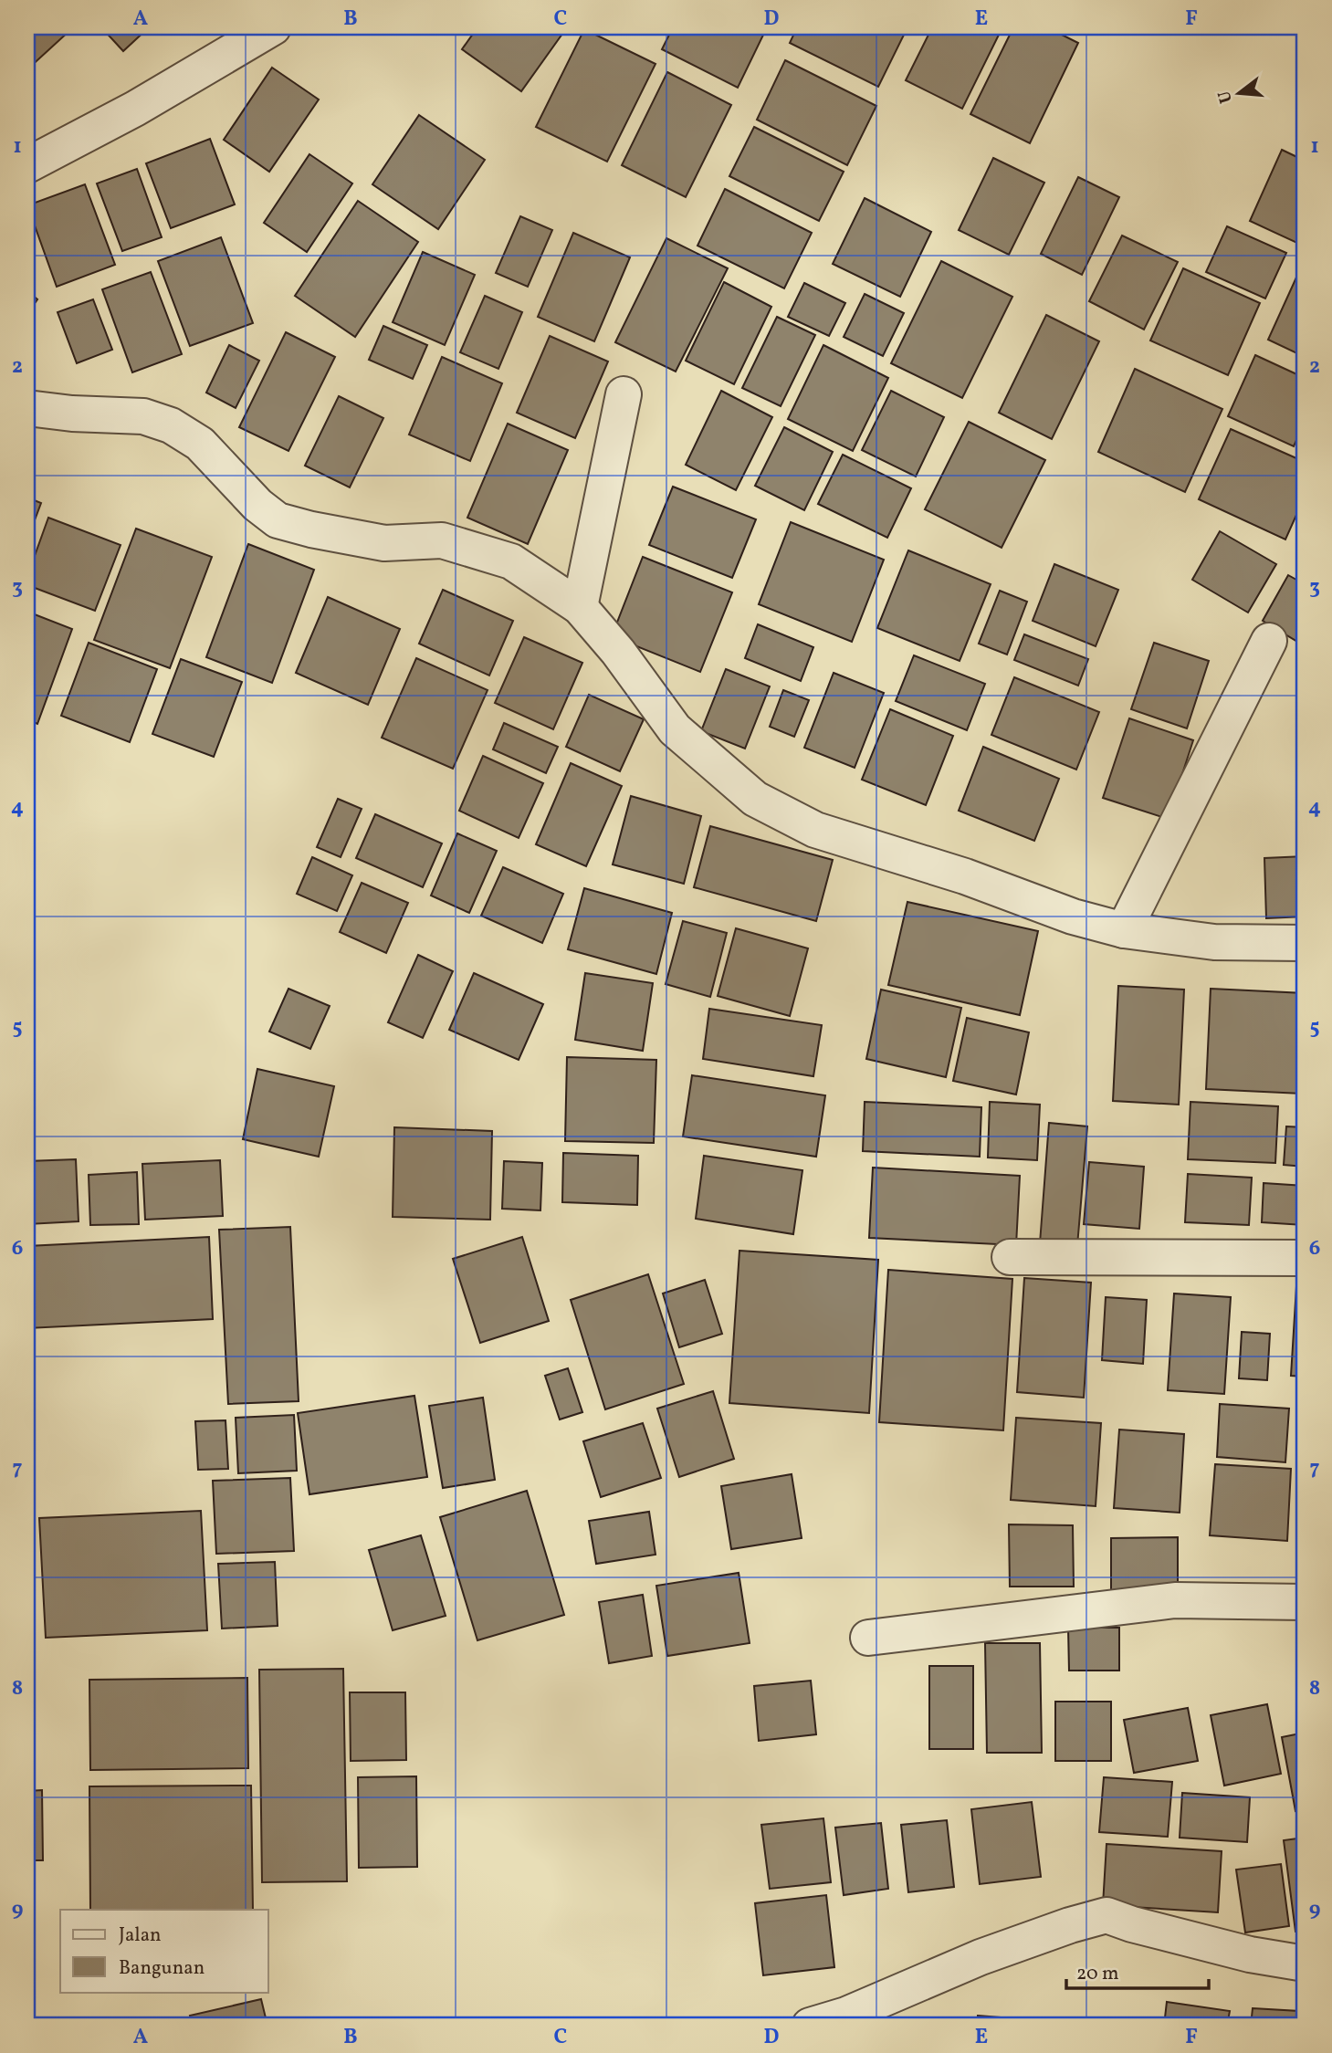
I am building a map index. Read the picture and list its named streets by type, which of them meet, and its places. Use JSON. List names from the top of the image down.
{
  "legend": ["Jalan", "Bangunan"],
  "scale_bar": "20 m",
  "north": "left",
  "grid": {
    "columns": [
      "A",
      "B",
      "C",
      "D",
      "E",
      "F"
    ],
    "rows": [
      "1",
      "2",
      "3",
      "4",
      "5",
      "6",
      "7",
      "8",
      "9"
    ]
  }
}
